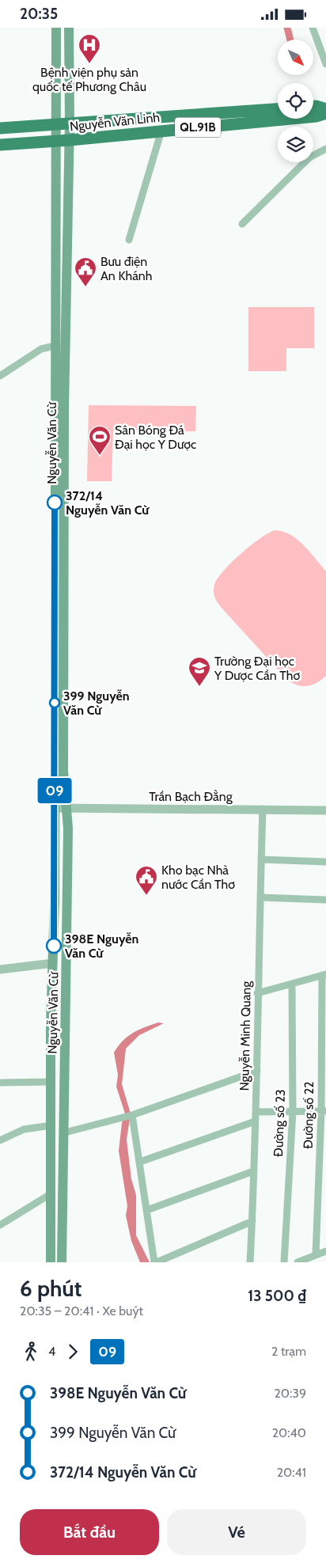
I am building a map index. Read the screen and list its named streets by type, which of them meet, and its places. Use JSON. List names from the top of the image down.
{
  "streets": {
    "highway": ["Nguyễn Văn Linh", "QL.91B"],
    "main road": ["Nguyễn Văn Cừ"],
    "street": [
      "Trần Bạch Đằng",
      "Nguyễn Minh Quang",
      "Đường số 22",
      "Đường số 23"
    ]
  },
  "crossings": [
    ["Nguyễn Văn Linh", "Nguyễn Văn Cừ"],
    ["Nguyễn Văn Cừ", "Trần Bạch Đằng"],
    ["Trần Bạch Đằng", "Nguyễn Minh Quang"]
  ],
  "places": {
    "hospital": ["Bệnh viện phụ sản quốc tế Phương Châu"],
    "public building": ["Bưu điện An Khánh", "Kho bạc Nhà nước Cần Thơ"],
    "sports": ["Sân Bóng Đá Đại học Y Dược"],
    "other": ["372/14 Nguyễn Văn Cừ", "399 Nguyễn Văn Cừ", "398E Nguyễn Văn Cừ"],
    "school or university": ["Trường Đại học Y Dược Cần Thơ"]
  },
  "lines": ["bus line 09"],
  "north": "bottom right",
  "page": {
    "status": "20:35",
    "on_map": "09",
    "heading": ["6 phút", "20:35 – 20:41 · Xe buýt", "13 500 ₫"],
    "legs": ["4", "09", "2 trạm"],
    "list": [
      {
        "name": "398E Nguyễn Văn Cừ",
        "value": "20:39"
      },
      {
        "name": "399 Nguyễn Văn Cừ",
        "value": "20:40"
      },
      {
        "name": "372/14 Nguyễn Văn Cừ",
        "value": "20:41"
      }
    ],
    "buttons": ["Bắt đầu", "Vé"]
  }
}
